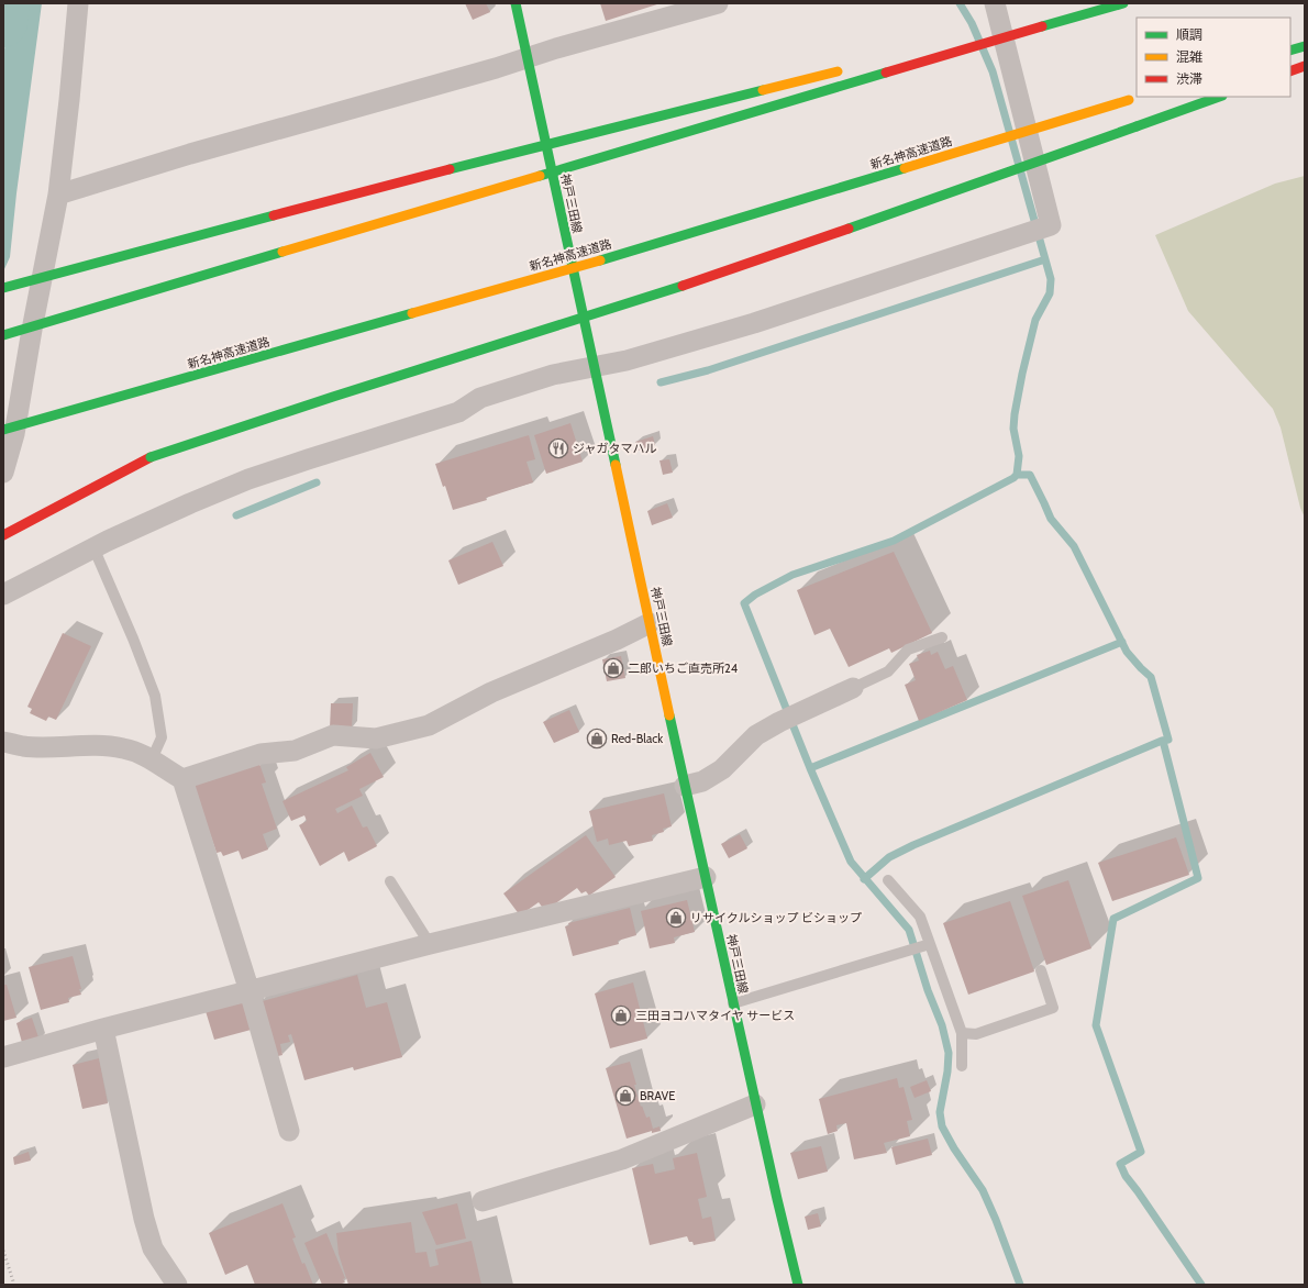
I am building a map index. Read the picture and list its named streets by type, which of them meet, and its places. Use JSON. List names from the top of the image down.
{
  "streets": {
    "main road": ["新名神高速道路", "神戸三田線"]
  },
  "places": {
    "restaurant": ["ジャガタマハル"],
    "shop": [
      "二郎いちご直売所24",
      "Red-Black",
      "リサイクルショップ ビショップ",
      "三田ヨコハマタイヤ サービス",
      "BRAVE"
    ]
  },
  "legend": ["順調", "混雑", "渋滞"]
}
